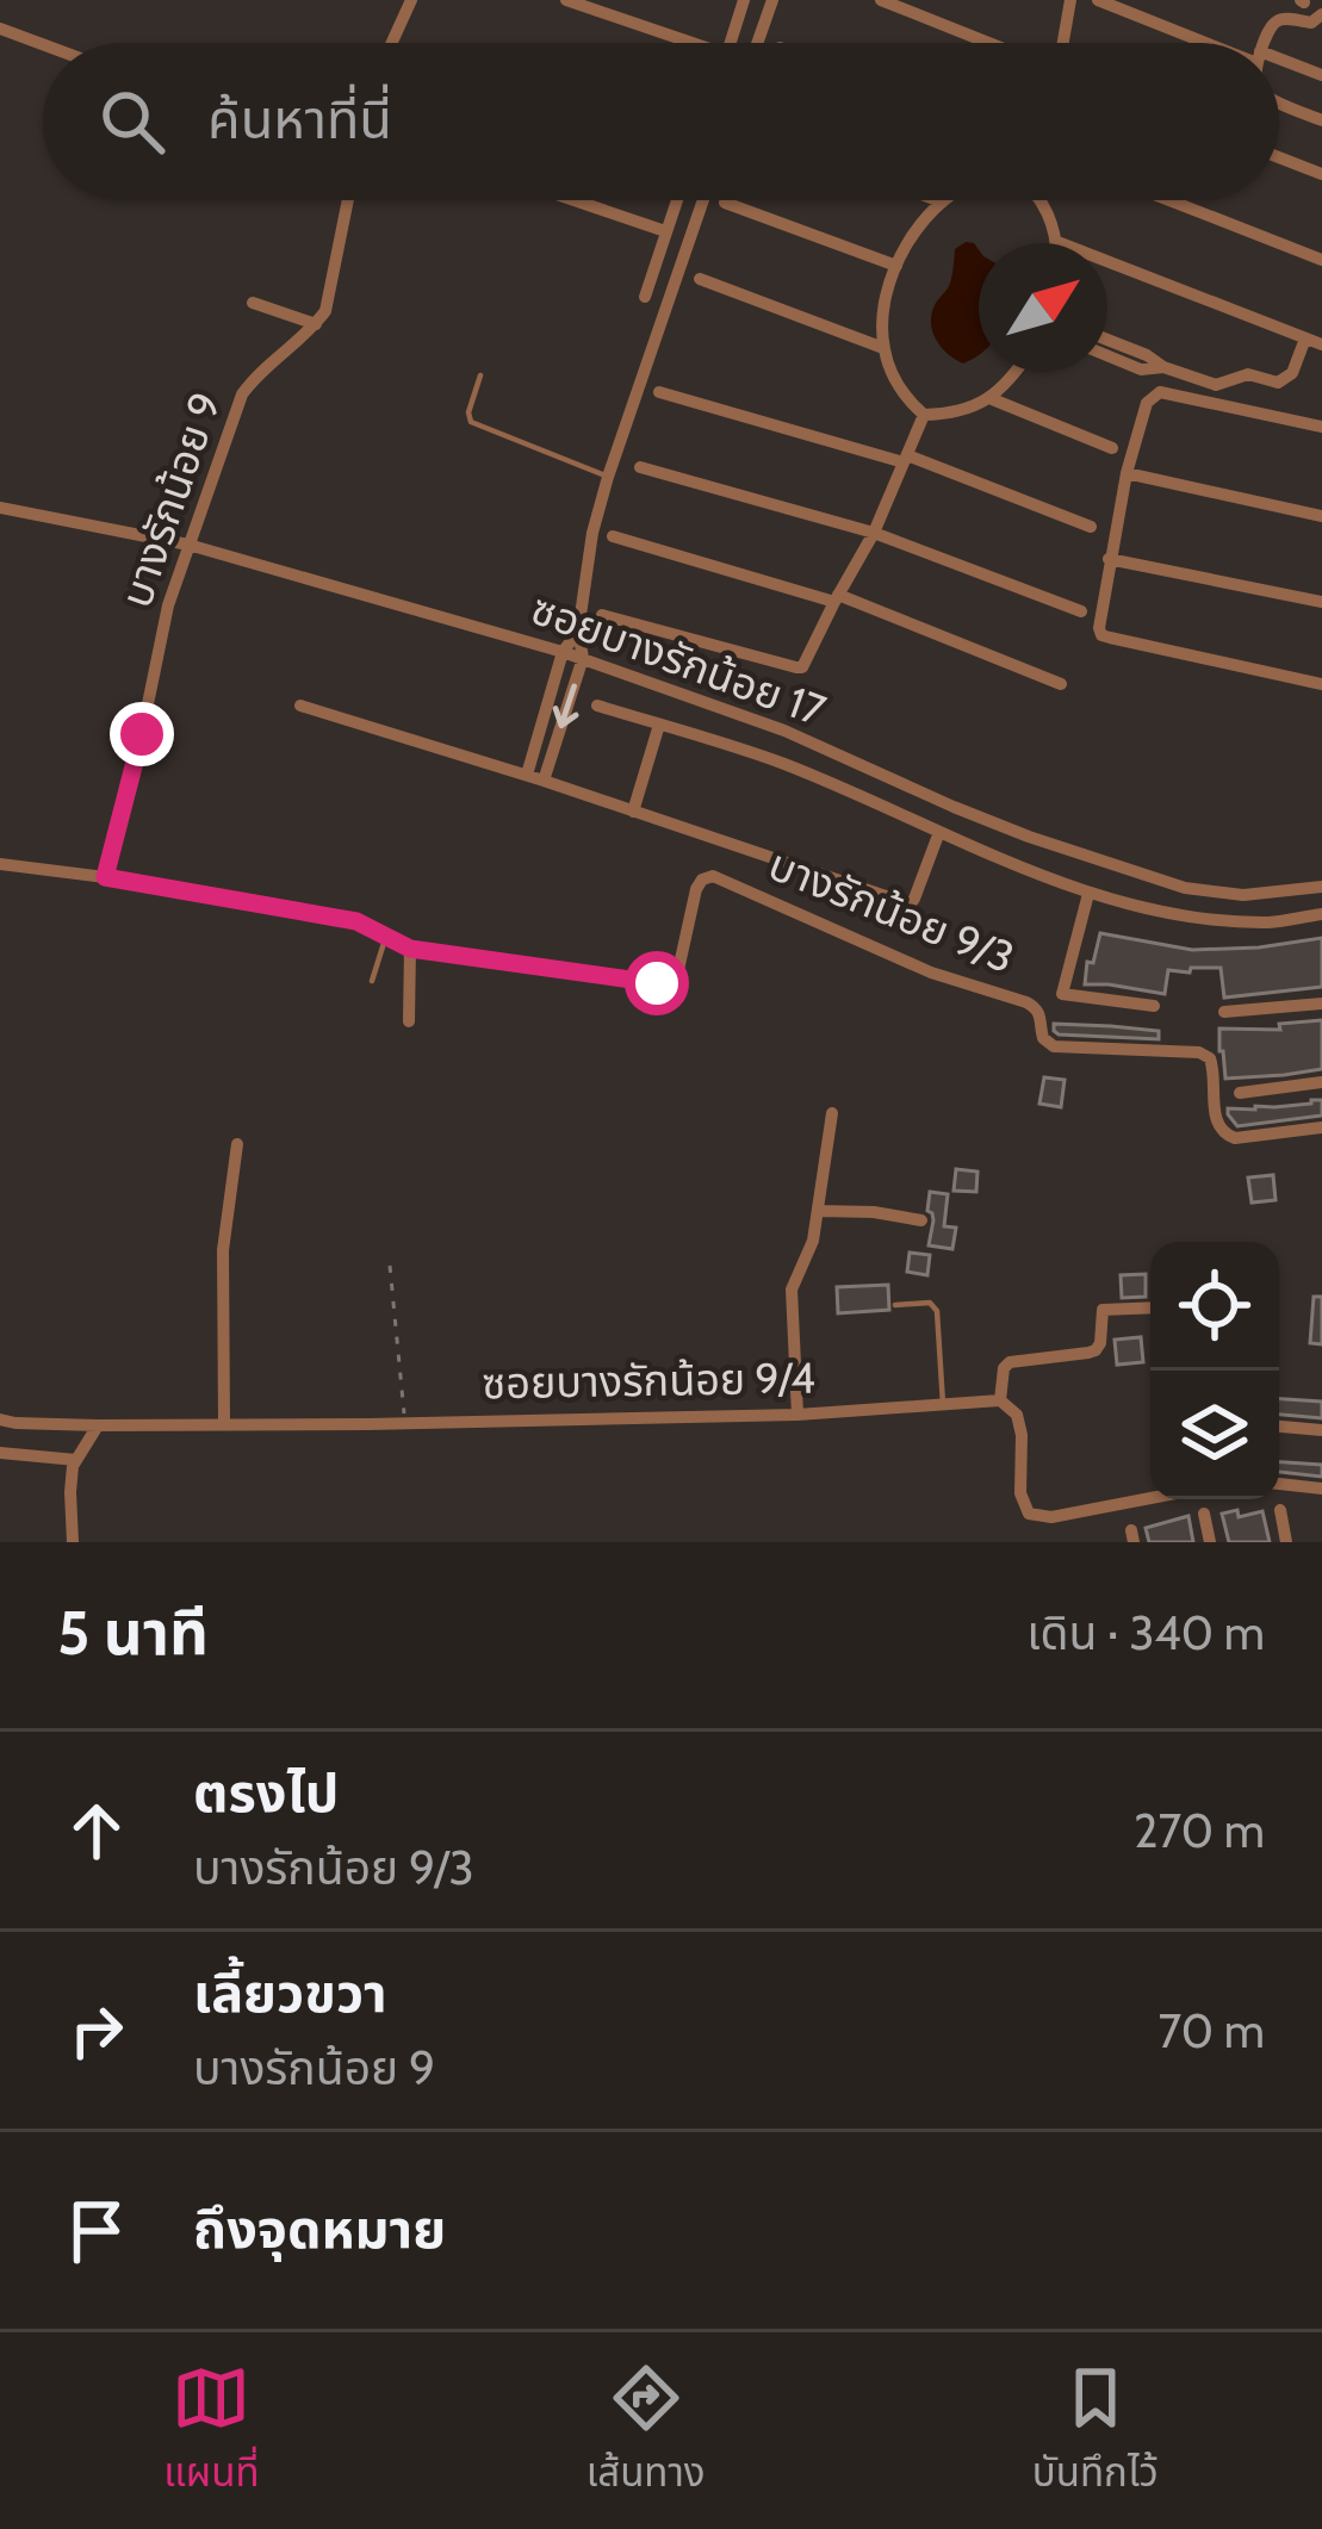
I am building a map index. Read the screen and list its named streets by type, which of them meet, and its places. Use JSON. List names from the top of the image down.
{
  "streets": {
    "street": [
      "บางรักน้อย 9",
      "ซอยบางรักน้อย 17",
      "บางรักน้อย 9/3",
      "ซอยบางรักน้อย 9/4"
    ]
  },
  "crossings": [
    ["บางรักน้อย 9", "ซอยบางรักน้อย 17"],
    ["บางรักน้อย 9", "บางรักน้อย 9/3"]
  ],
  "north": "top right",
  "page": {
    "search": "ค้นหาที่นี่",
    "heading": ["5 นาที", "เดิน · 340 m"],
    "list": [
      ["ตรงไป", "บางรักน้อย 9/3", "270 m"],
      ["เลี้ยวขวา", "บางรักน้อย 9", "70 m"],
      "ถึงจุดหมาย"
    ],
    "nav": ["แผนที่", "เส้นทาง", "บันทึกไว้"]
  }
}
